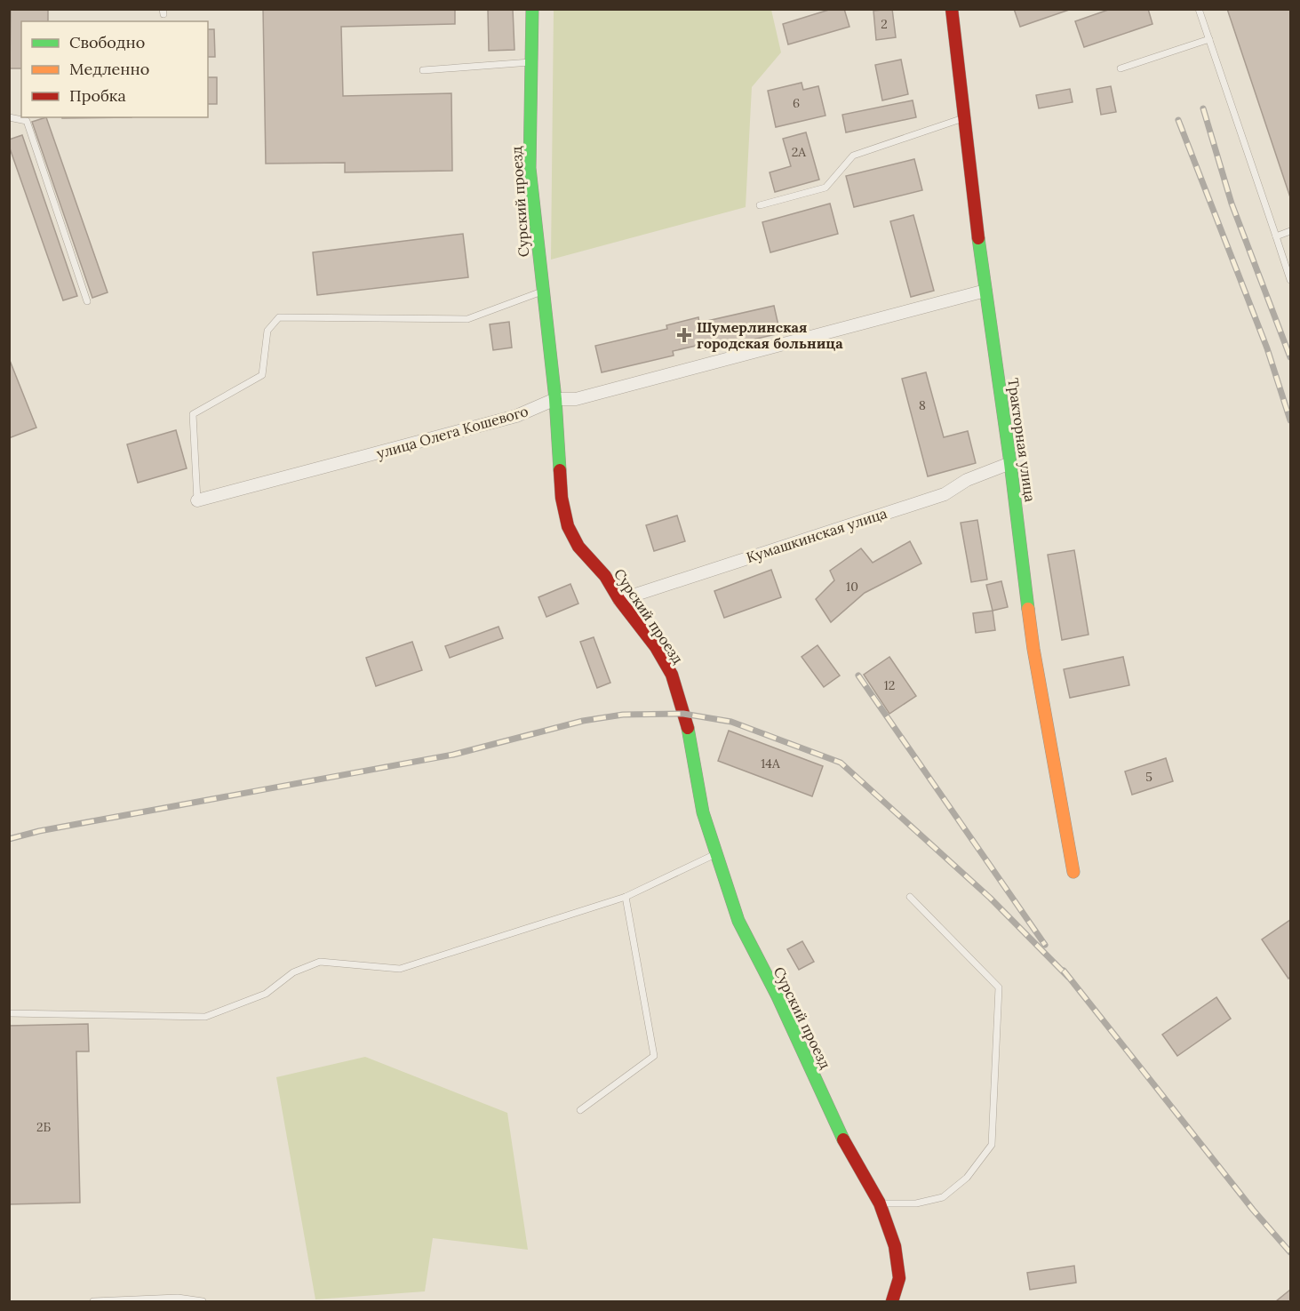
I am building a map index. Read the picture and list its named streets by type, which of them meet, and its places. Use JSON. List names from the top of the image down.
{
  "streets": {
    "street": [
      "Сурский проезд",
      "улица Олега Кошевого",
      "Тракторная улица",
      "Кумашкинская улица"
    ]
  },
  "crossings": [
    ["Сурский проезд", "улица Олега Кошевого"],
    ["Сурский проезд", "Кумашкинская улица"],
    ["улица Олега Кошевого", "Тракторная улица"],
    ["Тракторная улица", "Кумашкинская улица"]
  ],
  "places": {
    "health": ["Шумерлинская городская больница"]
  },
  "house_numbers": [
    "2",
    "6",
    "2А",
    "8",
    "10",
    "12",
    "14А",
    "5",
    "2Б"
  ],
  "legend": ["Свободно", "Медленно", "Пробка"]
}
